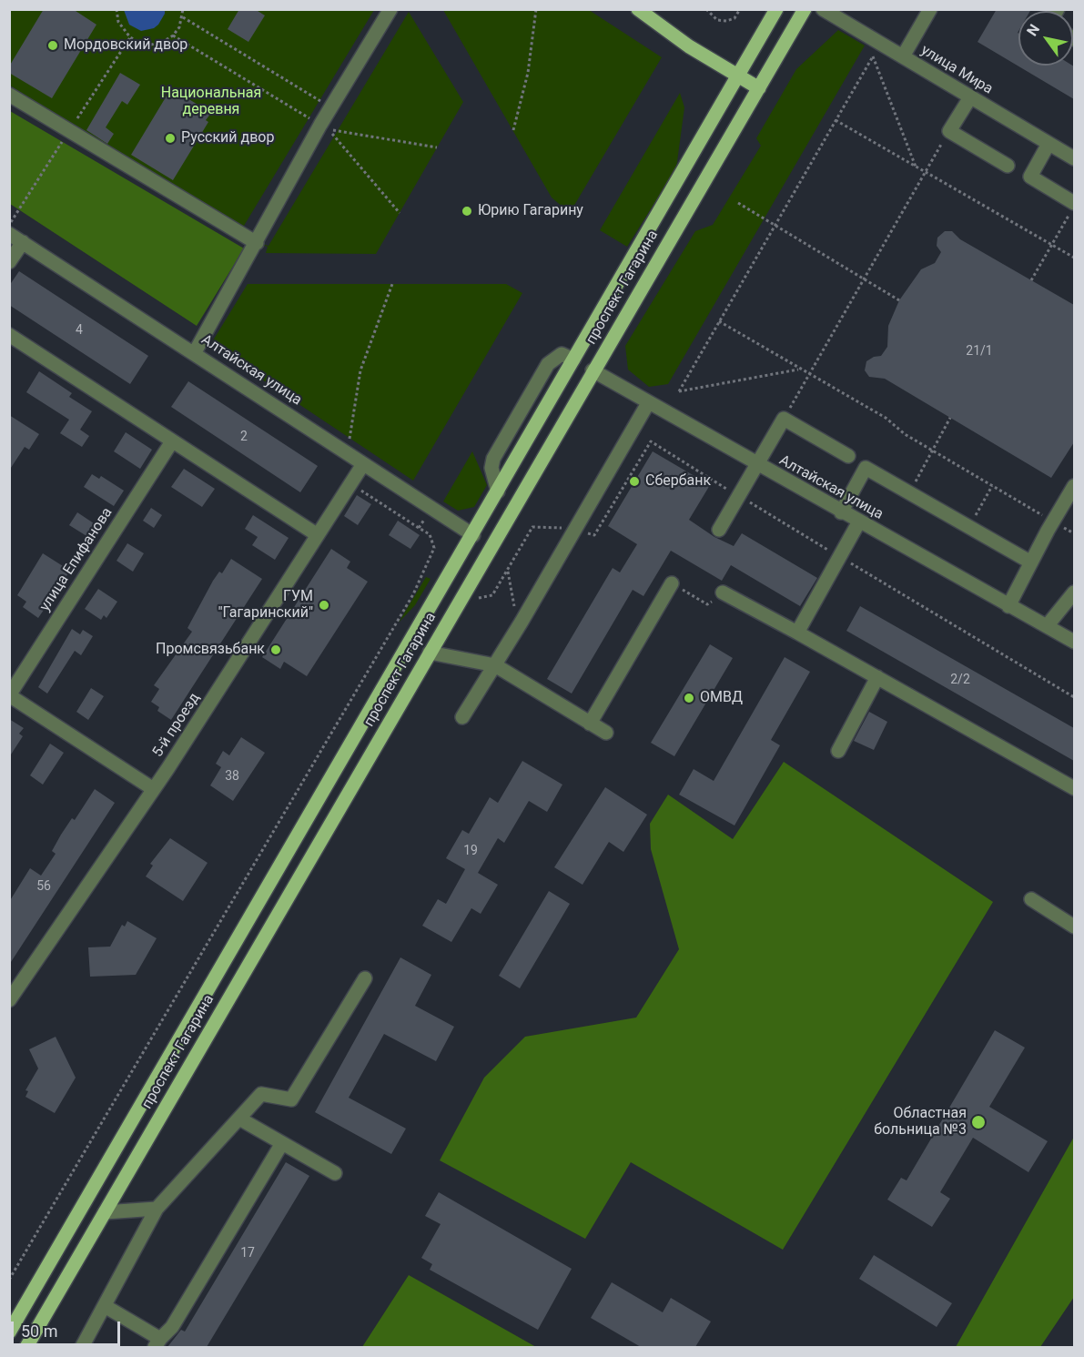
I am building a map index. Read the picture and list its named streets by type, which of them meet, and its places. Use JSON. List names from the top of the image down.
{
  "streets": {
    "main road": ["проспект Гагарина", "Алтайская улица"],
    "street": ["улица Мира", "улица Епифанова", "5-й проезд"]
  },
  "crossings": [
    ["проспект Гагарина", "Алтайская улица"],
    ["Алтайская улица", "5-й проезд"]
  ],
  "parks": ["Национальная деревня"],
  "places": [
    "Мордовский двор",
    "Русский двор",
    "Юрию Гагарину",
    "Сбербанк",
    "ГУМ \"Гагаринский\"",
    "Промсвязьбанк",
    "ОМВД",
    "Областная больница №3"
  ],
  "house_numbers": [
    "4",
    "21/1",
    "2",
    "2/2",
    "38",
    "19",
    "56",
    "17"
  ],
  "scale_bar": "50 m",
  "north": "top left"
}
